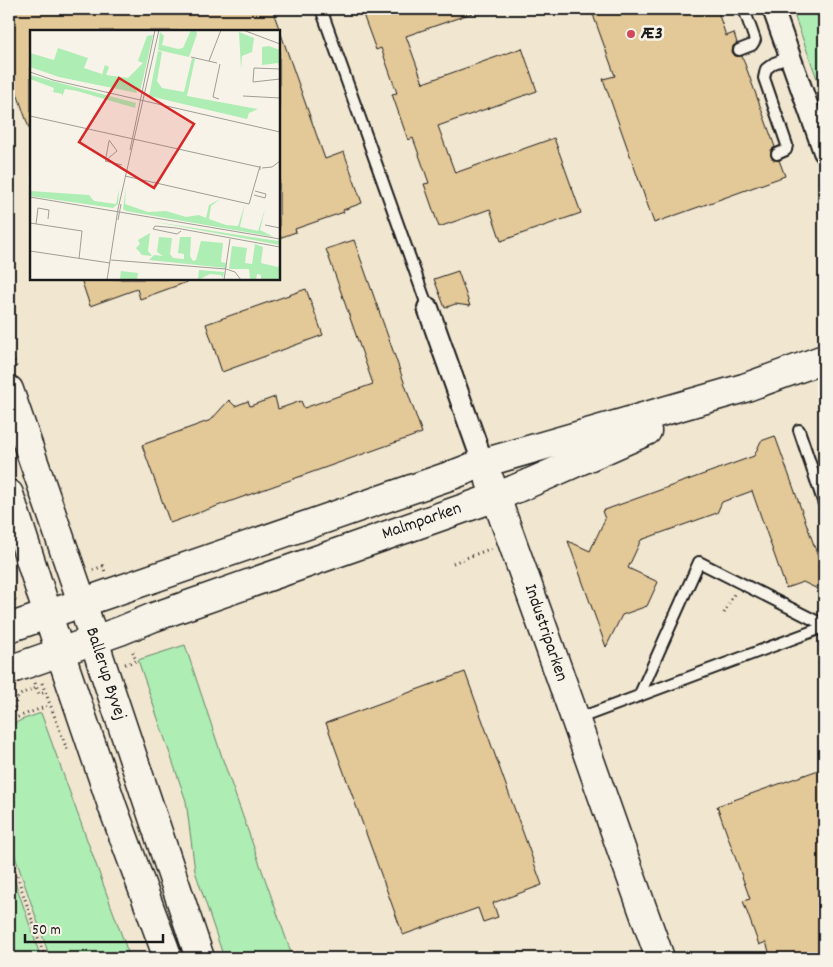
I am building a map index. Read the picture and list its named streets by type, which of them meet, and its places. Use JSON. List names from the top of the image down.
{
  "streets": {
    "street": ["Malmparken", "Industriparken", "Ballerup Byvej"]
  },
  "crossings": [
    ["Malmparken", "Industriparken"],
    ["Malmparken", "Ballerup Byvej"]
  ],
  "places": ["Æ3"],
  "scale_bar": "50 m"
}
